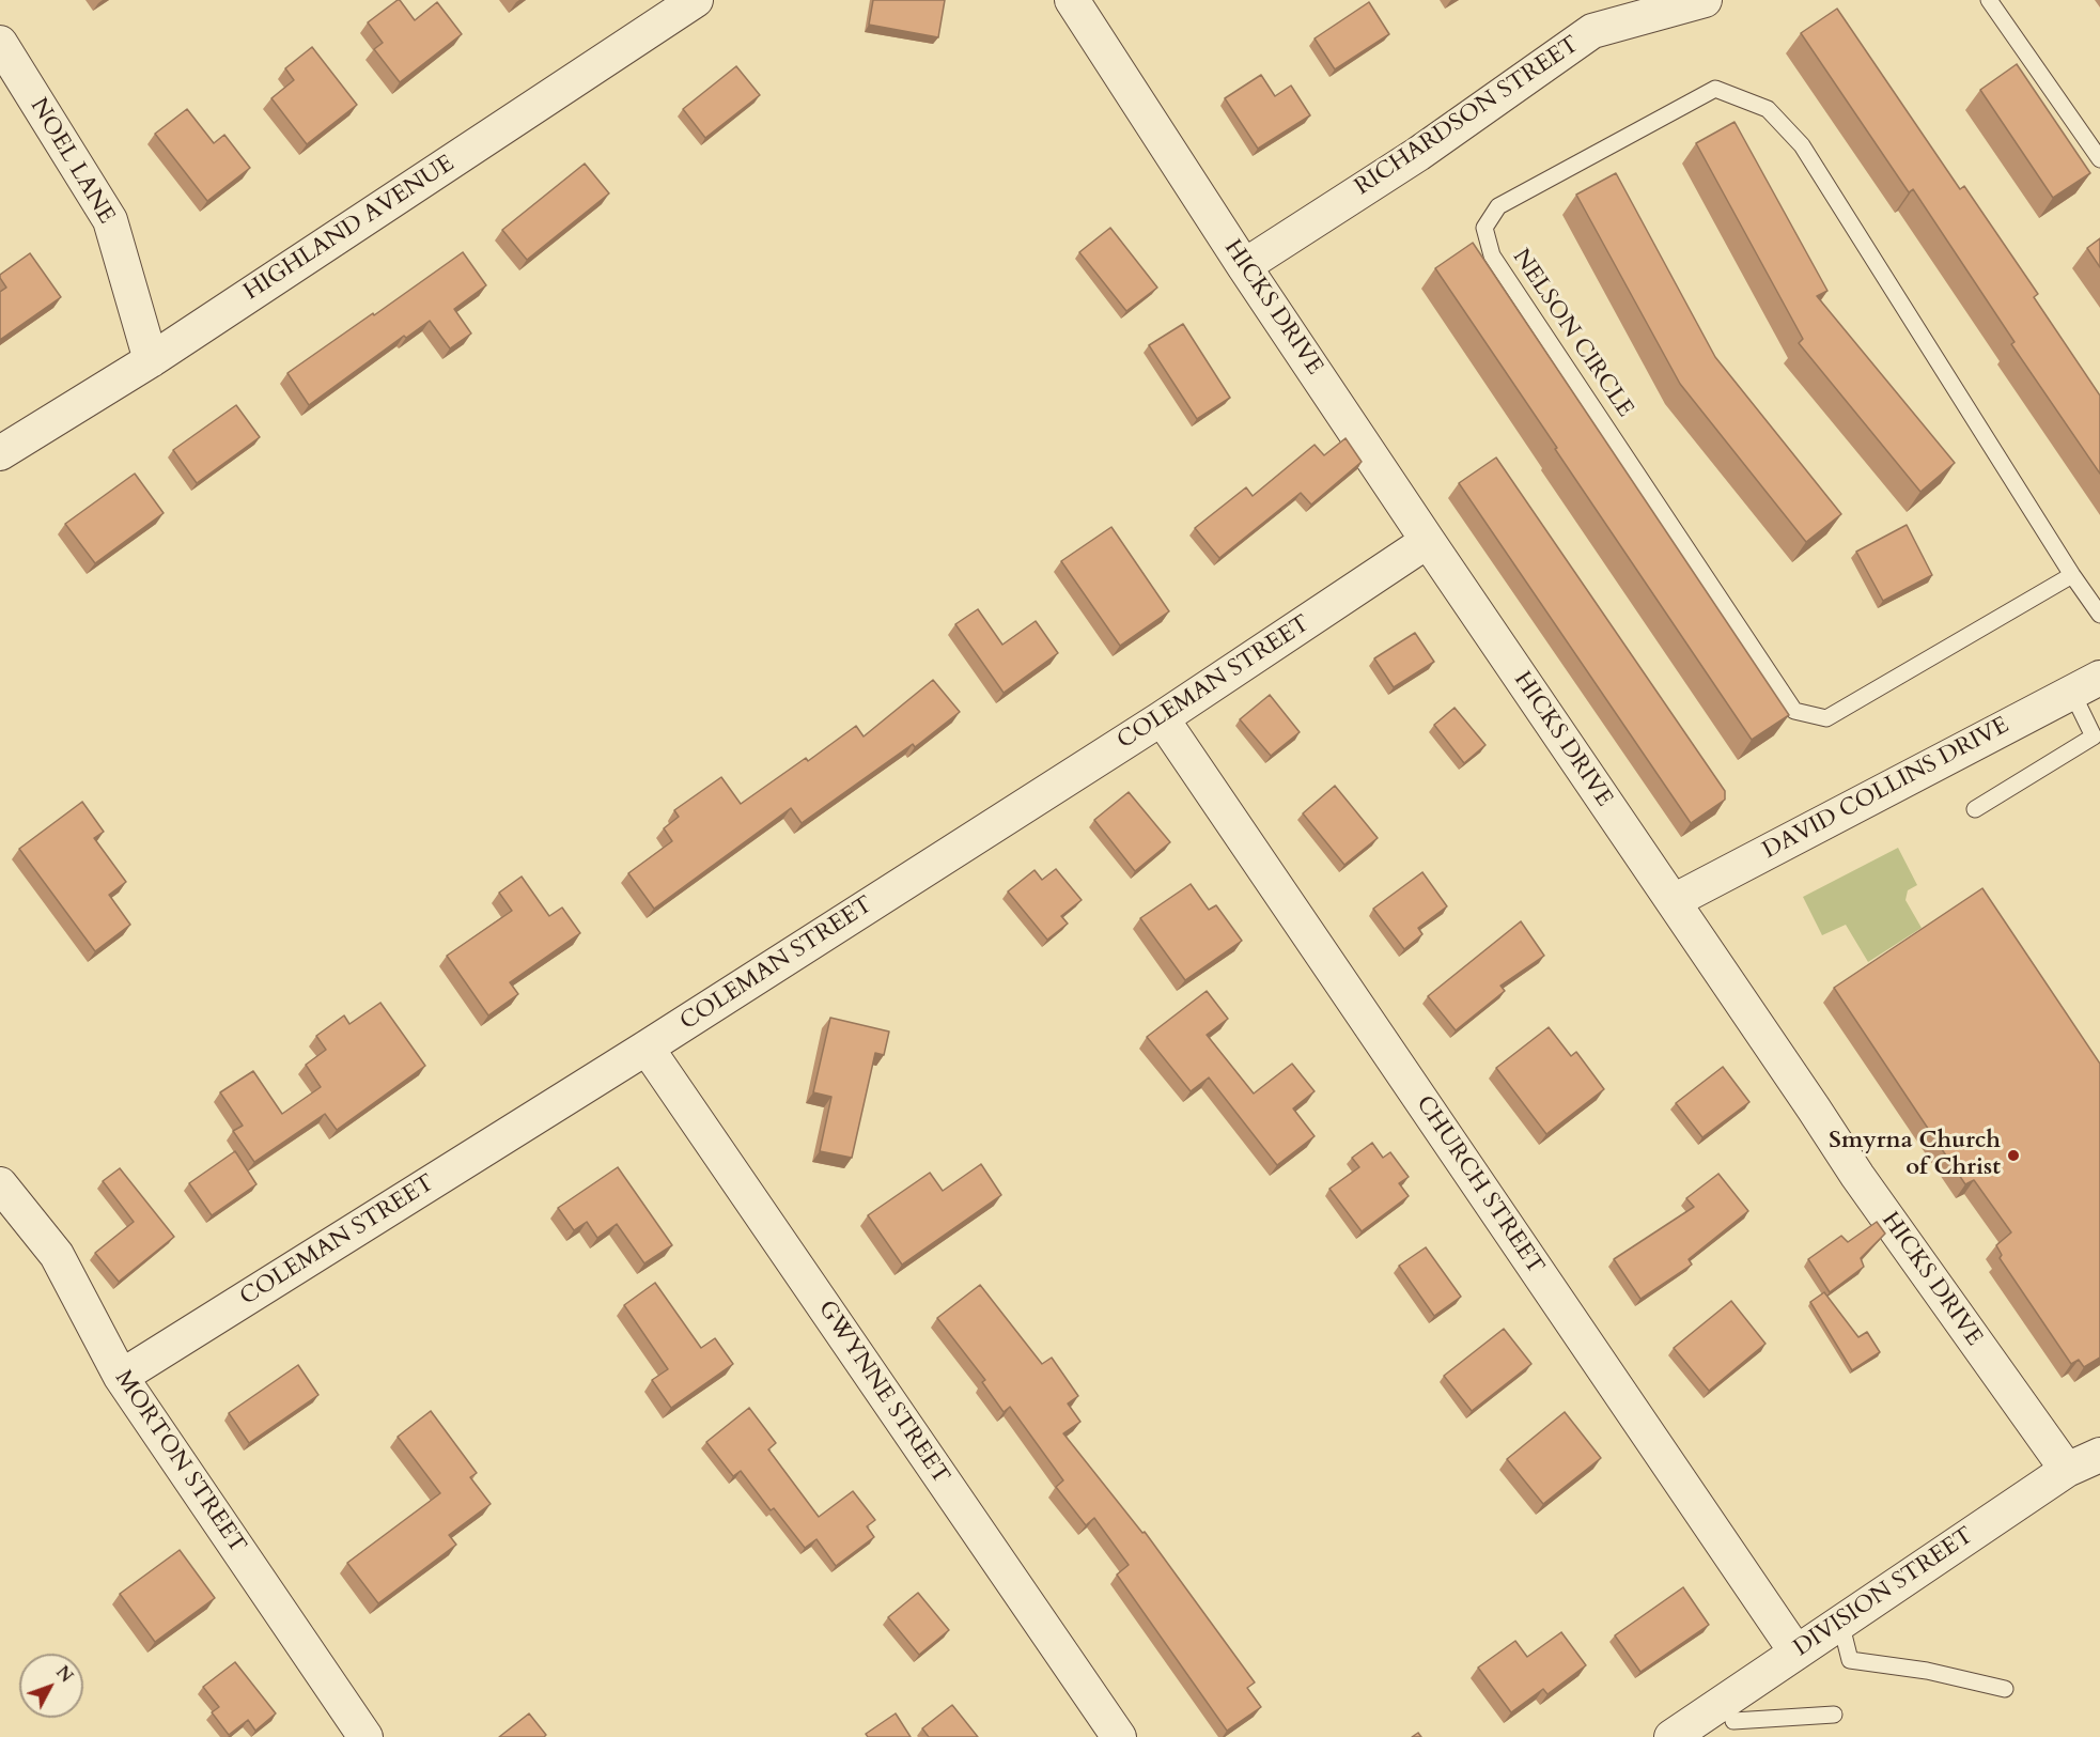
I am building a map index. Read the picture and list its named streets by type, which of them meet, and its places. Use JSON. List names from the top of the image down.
{
  "streets": {
    "street": [
      "RICHARDSON STREET",
      "NOEL LANE",
      "HIGHLAND AVENUE",
      "HICKS DRIVE",
      "COLEMAN STREET",
      "DAVID COLLINS DRIVE",
      "CHURCH STREET",
      "GWYNNE STREET",
      "MORTON STREET",
      "DIVISION STREET"
    ],
    "lane": ["NELSON CIRCLE"]
  },
  "crossings": [
    ["RICHARDSON STREET", "HICKS DRIVE"],
    ["NOEL LANE", "HIGHLAND AVENUE"],
    ["HICKS DRIVE", "COLEMAN STREET"],
    ["HICKS DRIVE", "DAVID COLLINS DRIVE"],
    ["HICKS DRIVE", "DIVISION STREET"],
    ["COLEMAN STREET", "CHURCH STREET"],
    ["COLEMAN STREET", "GWYNNE STREET"],
    ["COLEMAN STREET", "MORTON STREET"],
    ["CHURCH STREET", "DIVISION STREET"]
  ],
  "places": ["Smyrna Church of Christ"],
  "north": "top right"
}
